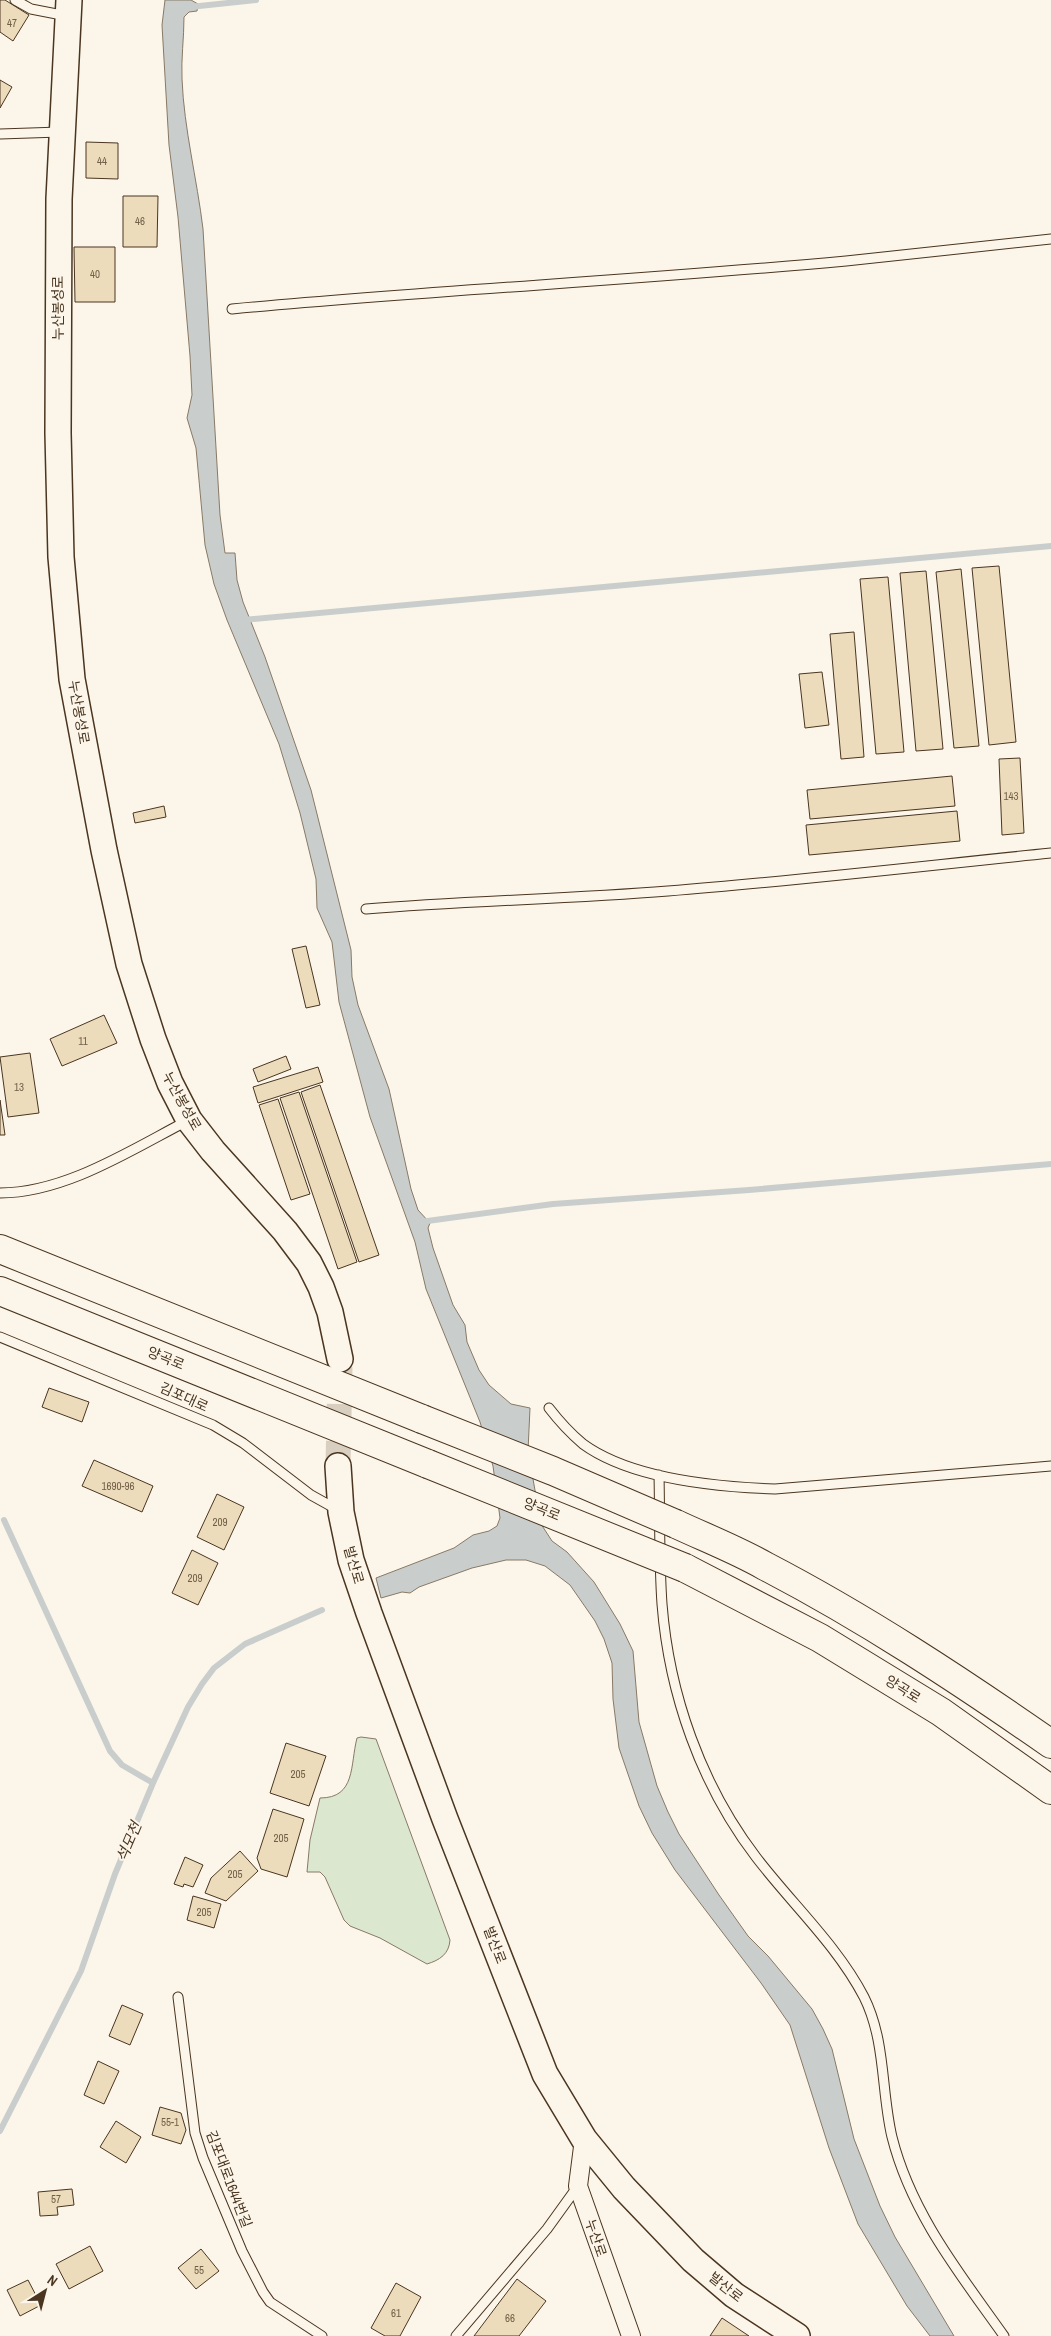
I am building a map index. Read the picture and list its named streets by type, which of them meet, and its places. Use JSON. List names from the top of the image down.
{
  "streets": {
    "highway": ["양곡로"],
    "street": ["누산봉성로", "발산로", "누산로"],
    "lane": ["김포대로", "김포대로1644번길"]
  },
  "crossings": [
    ["김포대로", "발산로"],
    ["발산로", "누산로"]
  ],
  "water": ["석모천"],
  "house_numbers": [
    "47",
    "44",
    "46",
    "40",
    "143",
    "11",
    "13",
    "1690-96",
    "209",
    "209",
    "205",
    "205",
    "205",
    "205",
    "55-1",
    "57",
    "55",
    "61",
    "66"
  ],
  "north": "top right"
}
